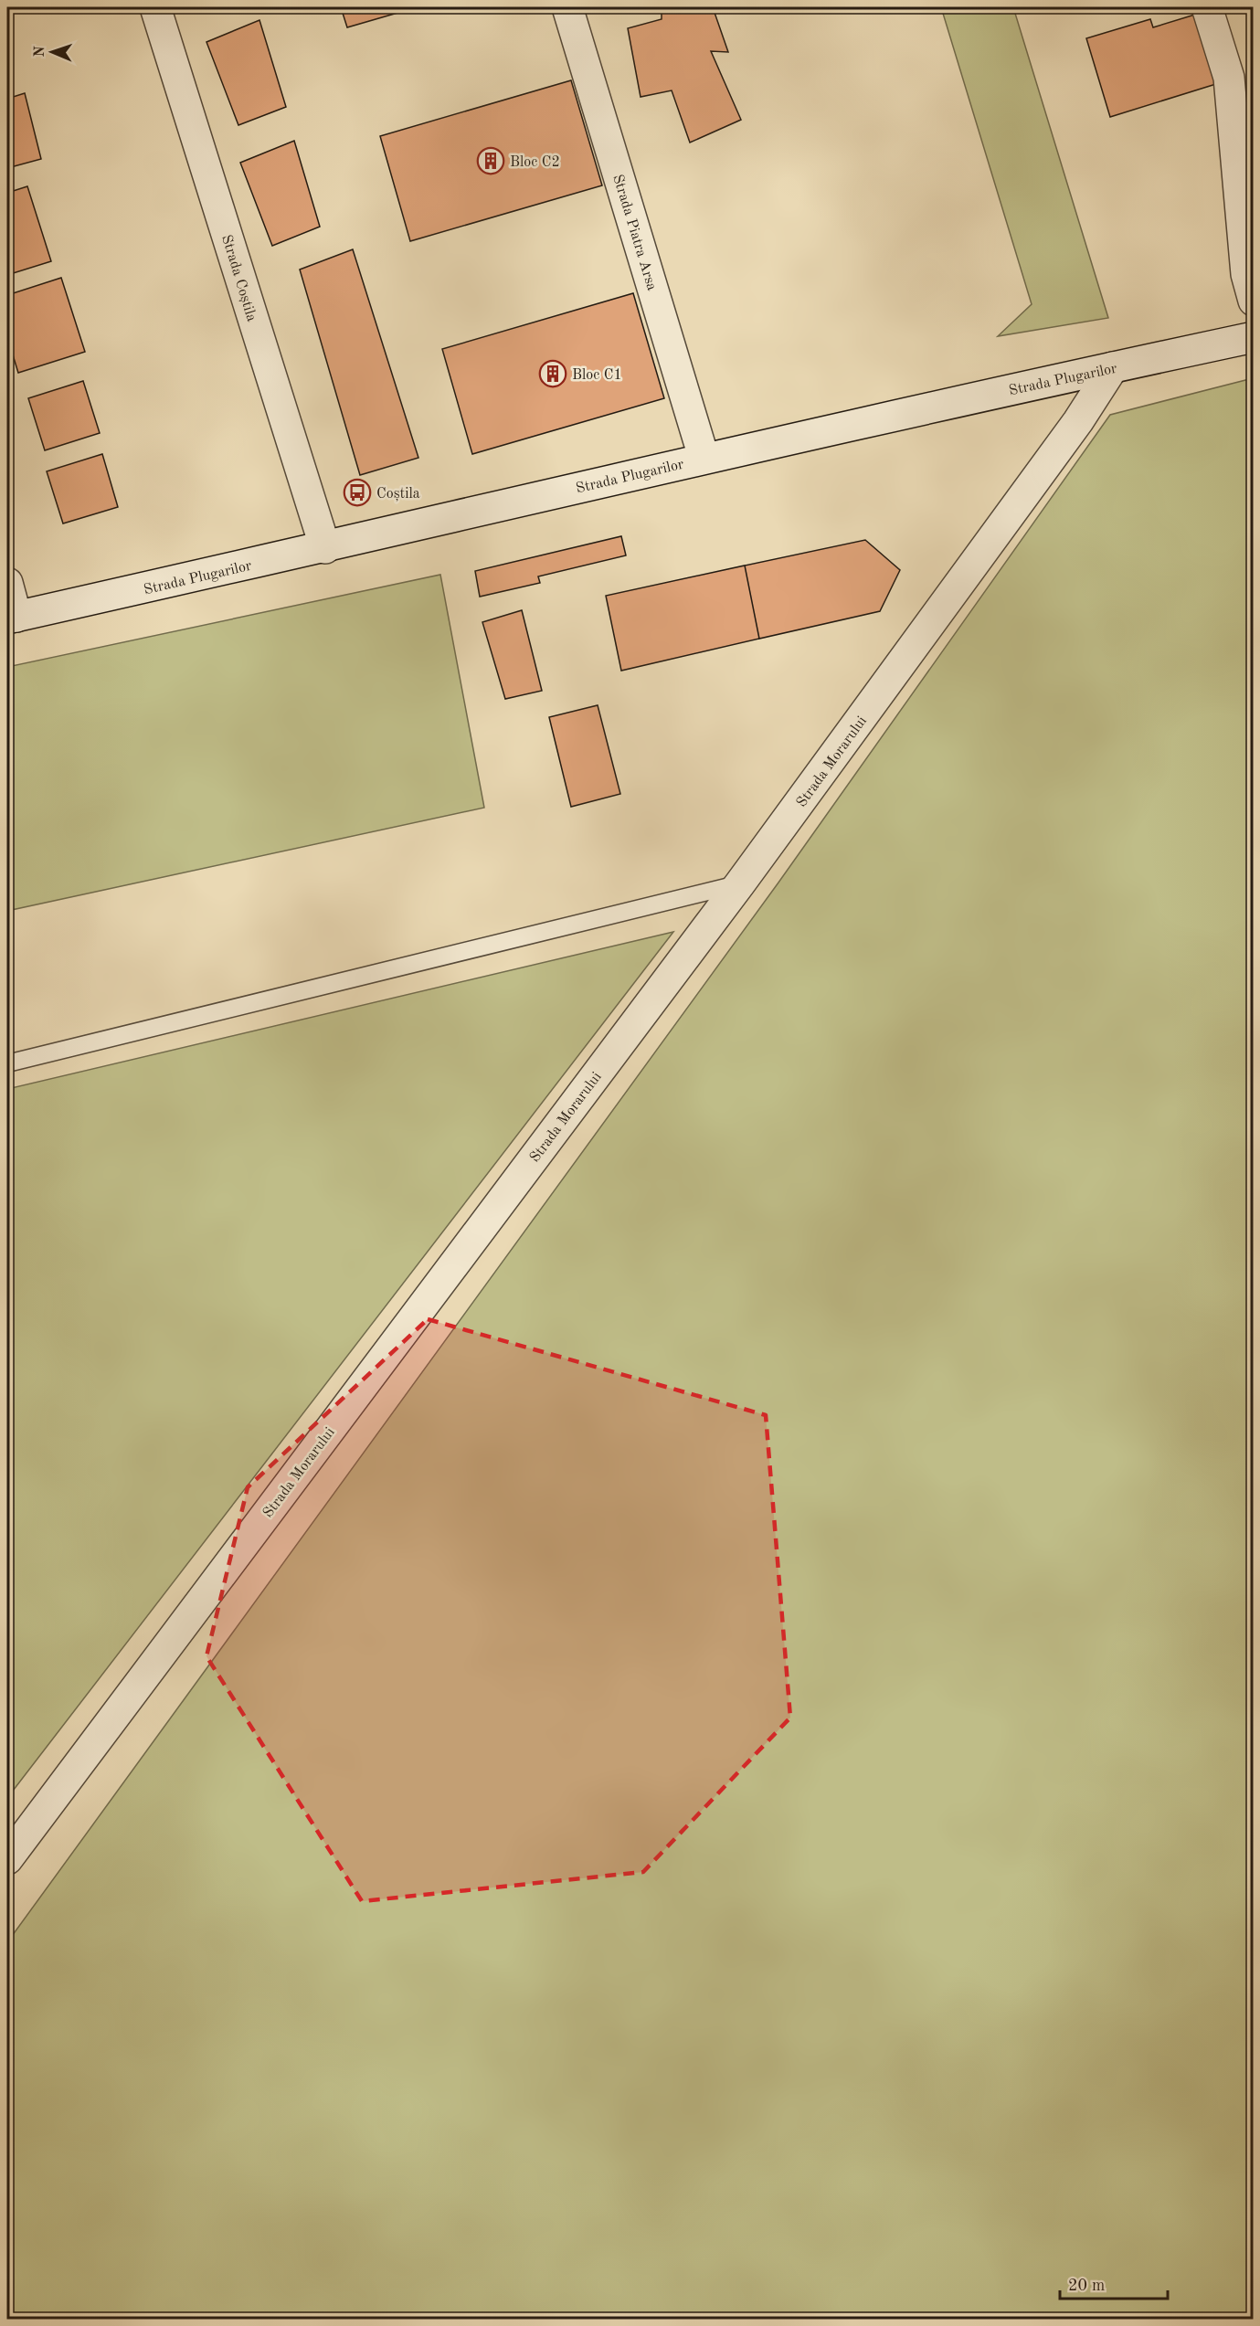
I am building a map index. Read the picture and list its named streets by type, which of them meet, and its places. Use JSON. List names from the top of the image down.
{
  "streets": {
    "street": [
      "Strada Piatra Arsa",
      "Strada Coștila",
      "Strada Plugarilor",
      "Strada Morarului"
    ]
  },
  "crossings": [
    ["Strada Piatra Arsa", "Strada Plugarilor"],
    ["Strada Coștila", "Strada Plugarilor"],
    ["Strada Plugarilor", "Strada Morarului"]
  ],
  "places": {
    "building": ["Bloc C2", "Bloc C1"],
    "bus stop": ["Coștila"]
  },
  "scale_bar": "20 m",
  "north": "left"
}
